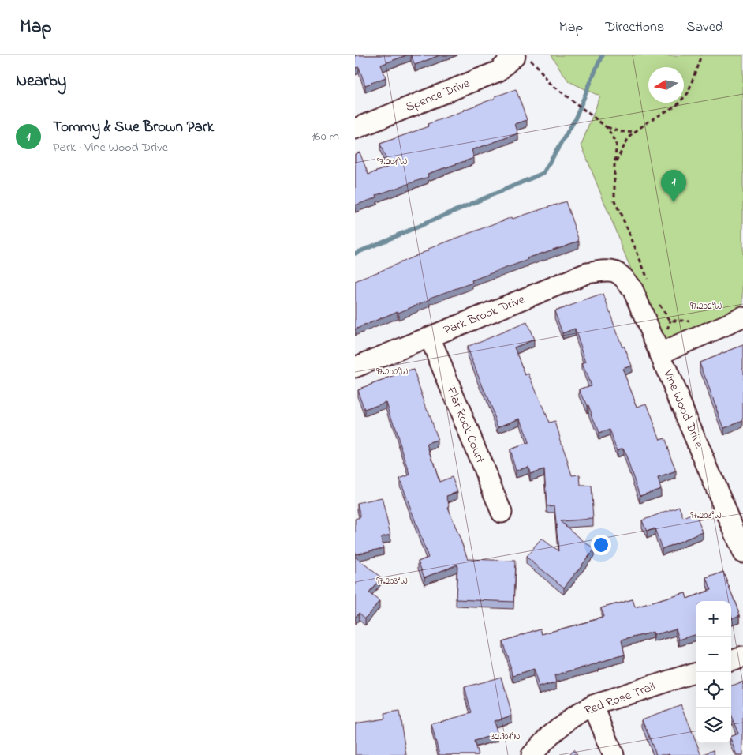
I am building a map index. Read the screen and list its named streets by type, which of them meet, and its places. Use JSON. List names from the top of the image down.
{
  "streets": {
    "street": [
      "Spence Drive",
      "Park Brook Drive",
      "Vine Wood Drive",
      "Flat Rock Court",
      "Red Rose Trail"
    ]
  },
  "crossings": [
    ["Park Brook Drive", "Vine Wood Drive"],
    ["Park Brook Drive", "Flat Rock Court"]
  ],
  "north": "left",
  "page": {
    "header": "Map",
    "nav": ["Map", "Directions", "Saved"],
    "heading": "Nearby",
    "list": [
      {
        "mark": "1",
        "name": "Tommy & Sue Brown Park",
        "note": "Park · Vine Wood Drive",
        "value": "160 m"
      }
    ],
    "pins": "1",
    "map_buttons": ["+", "−"]
  },
  "coordinates": [
    "97.201°W",
    "97.202°W",
    "97.203°W",
    "32.901°N"
  ]
}
